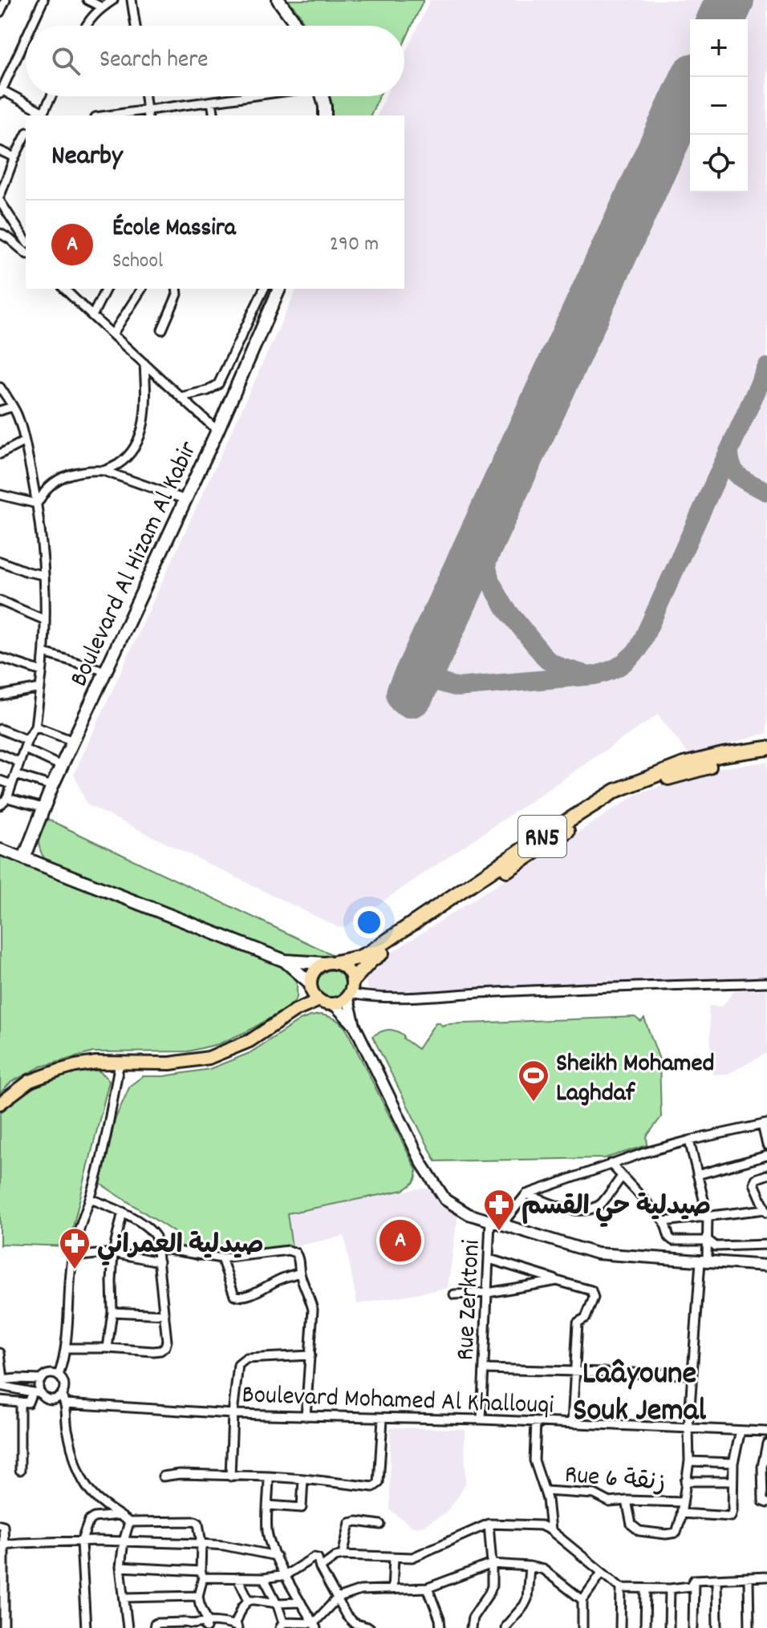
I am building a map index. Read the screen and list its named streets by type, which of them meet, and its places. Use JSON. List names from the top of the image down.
{
  "streets": {
    "highway": ["RN5"],
    "main road": ["Boulevard Al Hizam Al Kabir"],
    "street": ["Rue Zerktoni", "Boulevard Mohamed Al Khallouqi", "Rue 6 زنقة"]
  },
  "crossings": [
    ["Rue Zerktoni", "Boulevard Mohamed Al Khallouqi"]
  ],
  "districts": ["Laâyoune Souk Jemal"],
  "places": {
    "sports": ["Sheikh Mohamed Laghdaf"],
    "pharmacy": ["صيدلية حي القسم", "صيدلية العمراني"]
  },
  "page": {
    "map_buttons": ["+", "−"],
    "search": "Search here",
    "heading": "Nearby",
    "list": [
      {
        "mark": "A",
        "name": "École Massira",
        "note": "School",
        "value": "290 m"
      }
    ],
    "pins": "A"
  }
}
